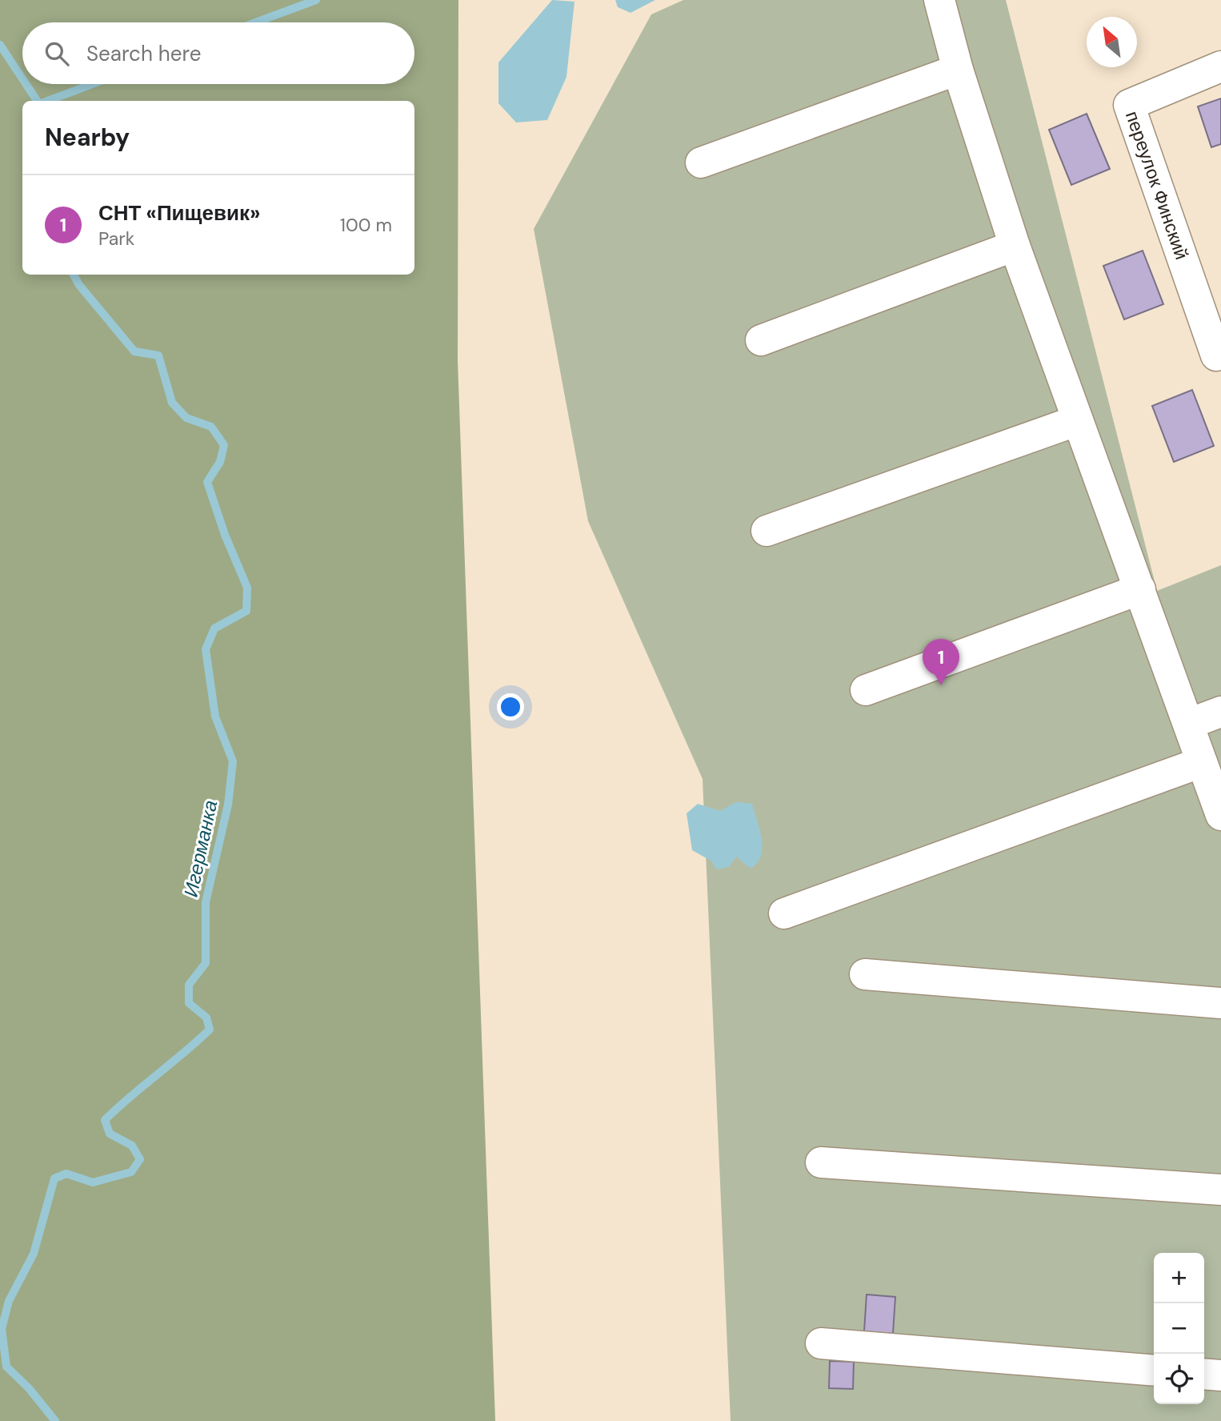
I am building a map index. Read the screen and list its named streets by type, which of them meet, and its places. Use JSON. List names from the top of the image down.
{
  "streets": {
    "street": ["переулок Финский"]
  },
  "water": ["Игерманка"],
  "north": "top left",
  "page": {
    "search": "Search here",
    "heading": "Nearby",
    "list": [
      {
        "mark": "1",
        "name": "СНТ «Пищевик»",
        "note": "Park",
        "value": "100 m"
      }
    ],
    "pins": "1",
    "map_buttons": ["+", "−"]
  }
}
